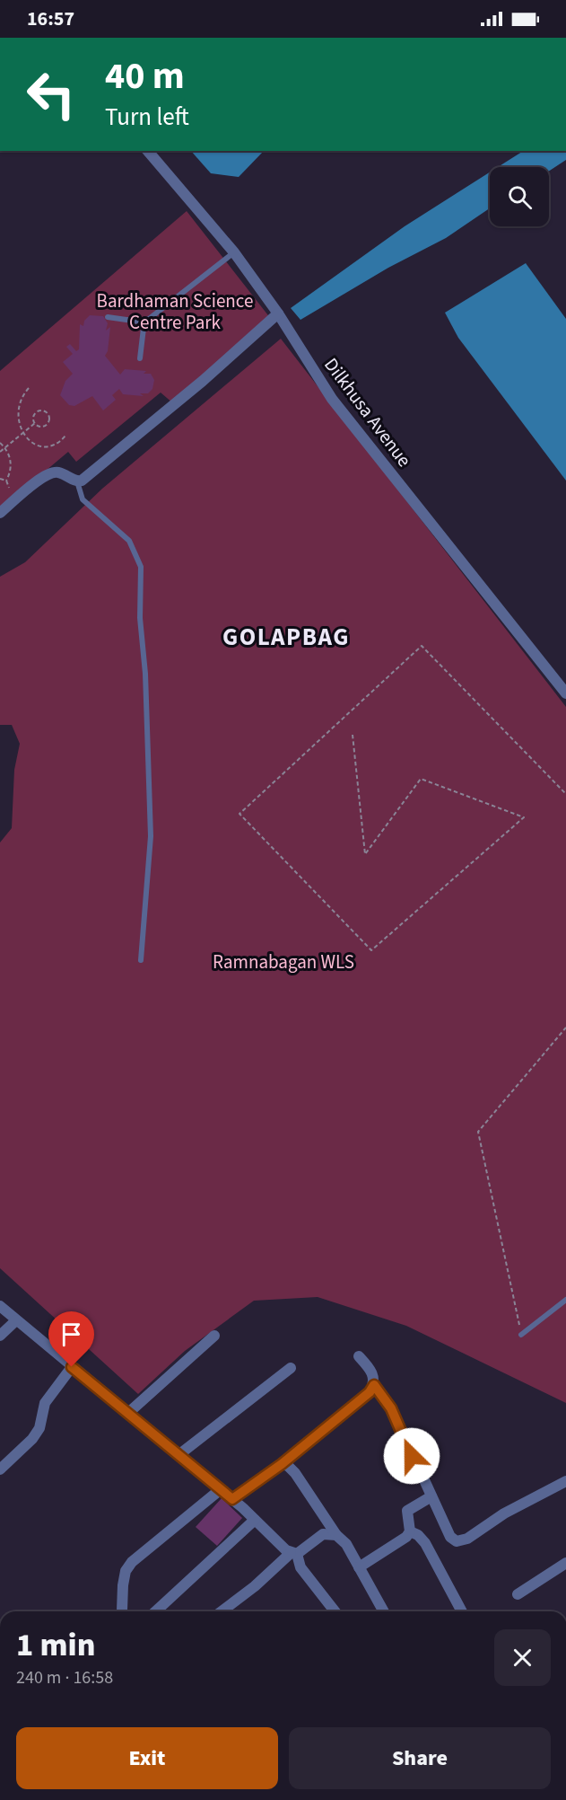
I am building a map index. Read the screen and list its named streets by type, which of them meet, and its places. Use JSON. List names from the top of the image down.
{
  "streets": {
    "street": ["Dilkhusa Avenue"]
  },
  "districts": ["GOLAPBAG"],
  "parks": ["Bardhaman Science Centre Park", "Ramnabagan WLS"],
  "page": {
    "status": "16:57",
    "turn": ["40 m", "Turn left"],
    "heading": ["1 min", "240 m · 16:58"],
    "buttons": ["Exit", "Share"]
  }
}
